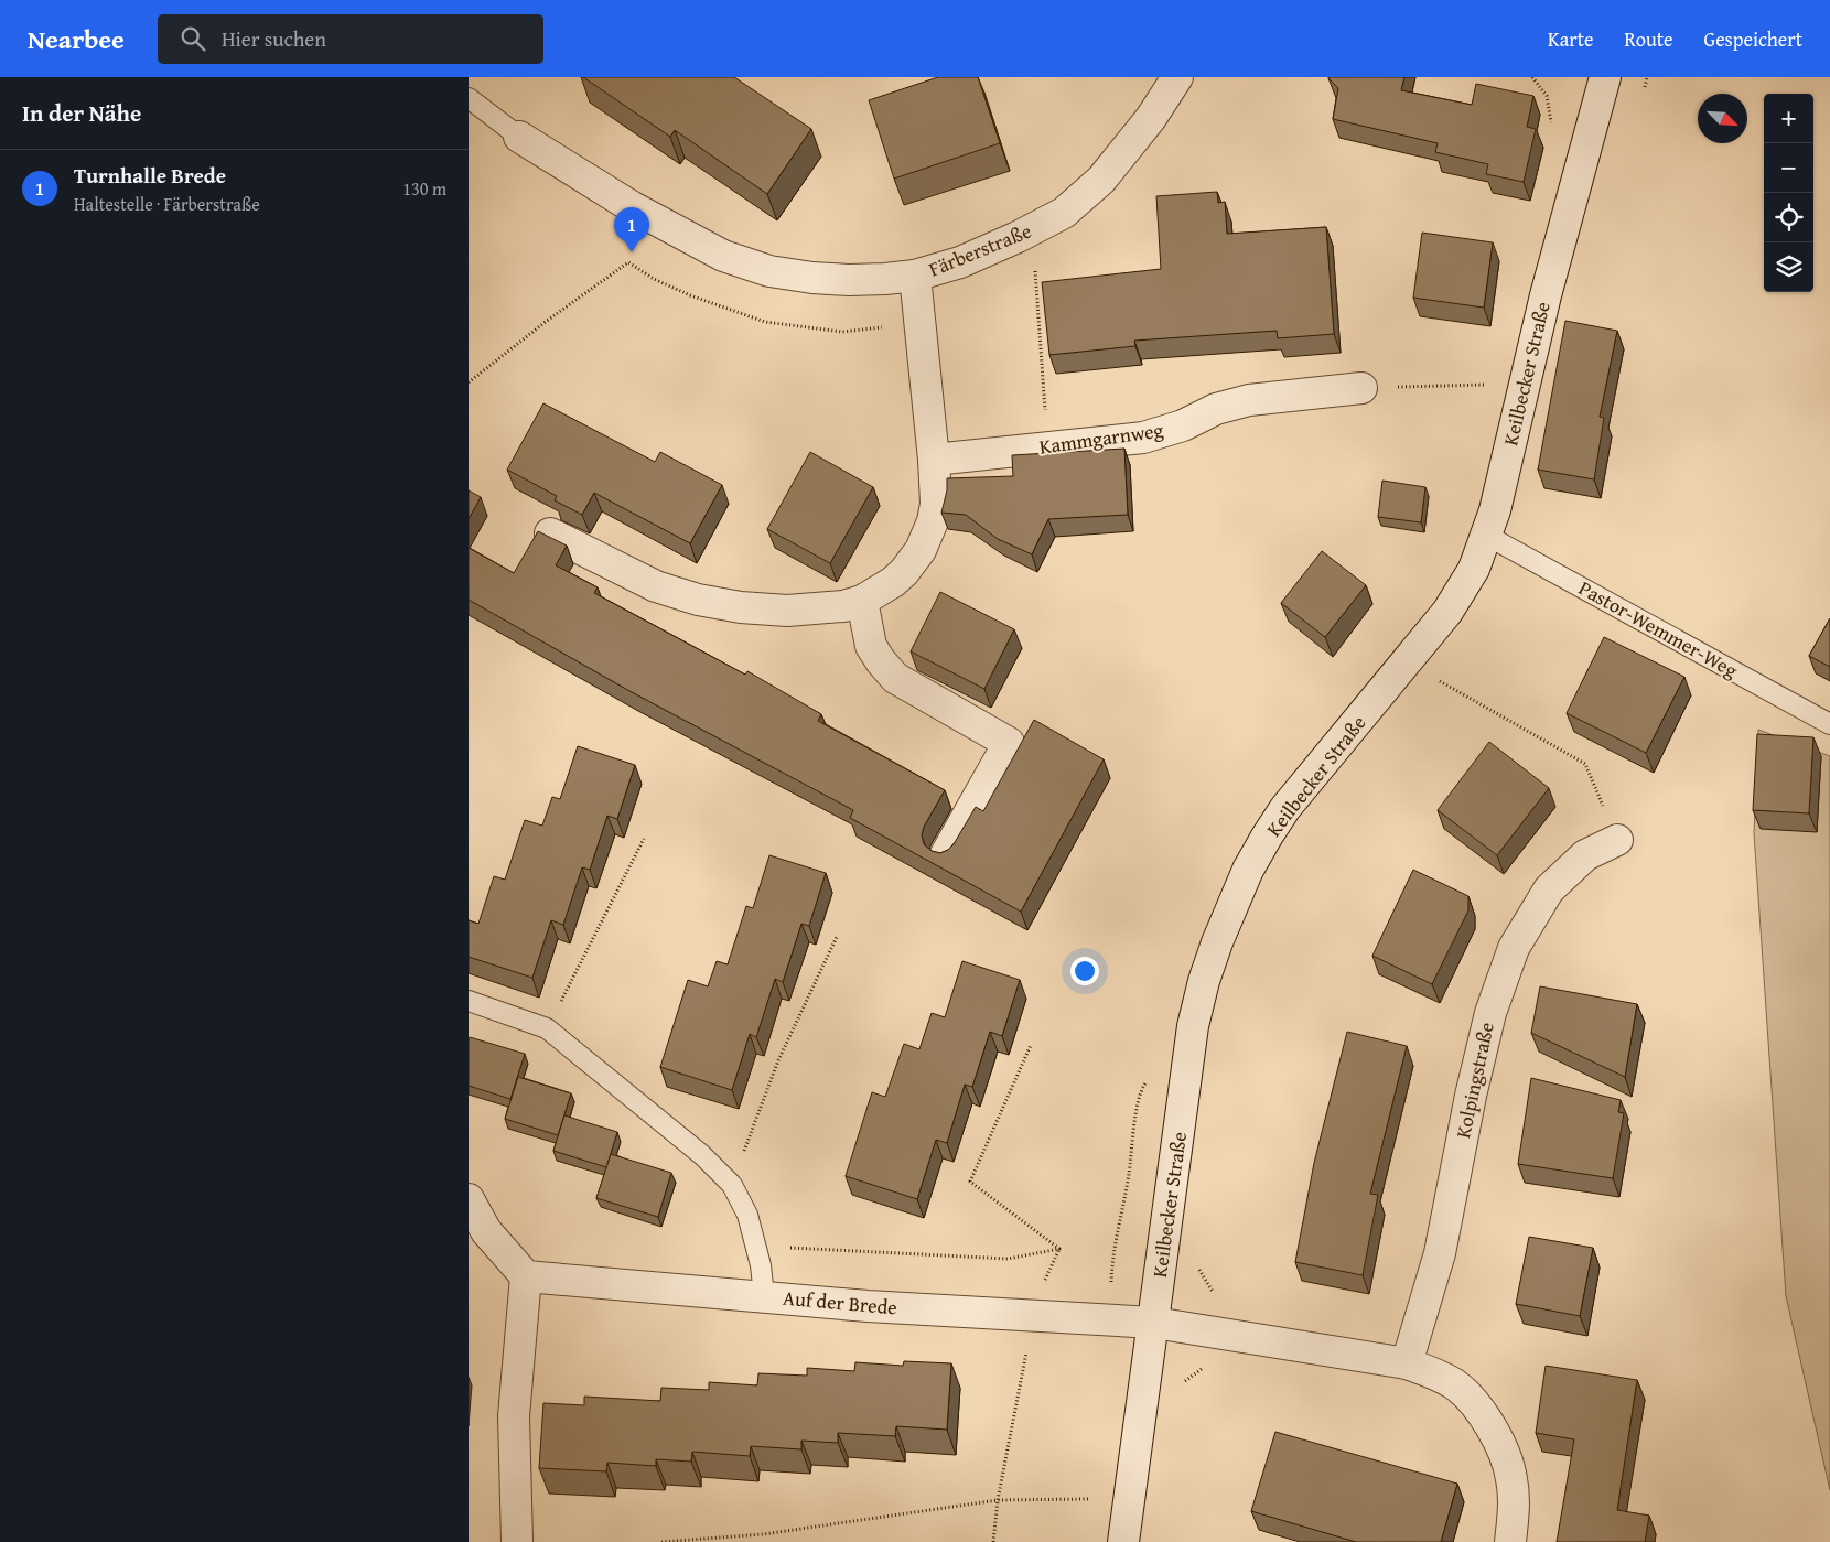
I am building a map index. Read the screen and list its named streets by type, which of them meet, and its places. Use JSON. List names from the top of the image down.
{
  "streets": {
    "street": [
      "Färberstraße",
      "Keilbecker Straße",
      "Kammgarnweg",
      "Kolpingstraße",
      "Auf der Brede"
    ],
    "lane": ["Pastor-Wemmer-Weg"]
  },
  "crossings": [
    ["Keilbecker Straße", "Pastor-Wemmer-Weg"],
    ["Keilbecker Straße", "Auf der Brede"]
  ],
  "north": "bottom right",
  "page": {
    "header": "Nearbee",
    "search": "Hier suchen",
    "nav": ["Karte", "Route", "Gespeichert"],
    "heading": "In der Nähe",
    "map_buttons": ["+", "−"],
    "list": [
      {
        "mark": "1",
        "name": "Turnhalle Brede",
        "note": "Haltestelle · Färberstraße",
        "value": "130 m"
      }
    ],
    "pins": "1"
  }
}
